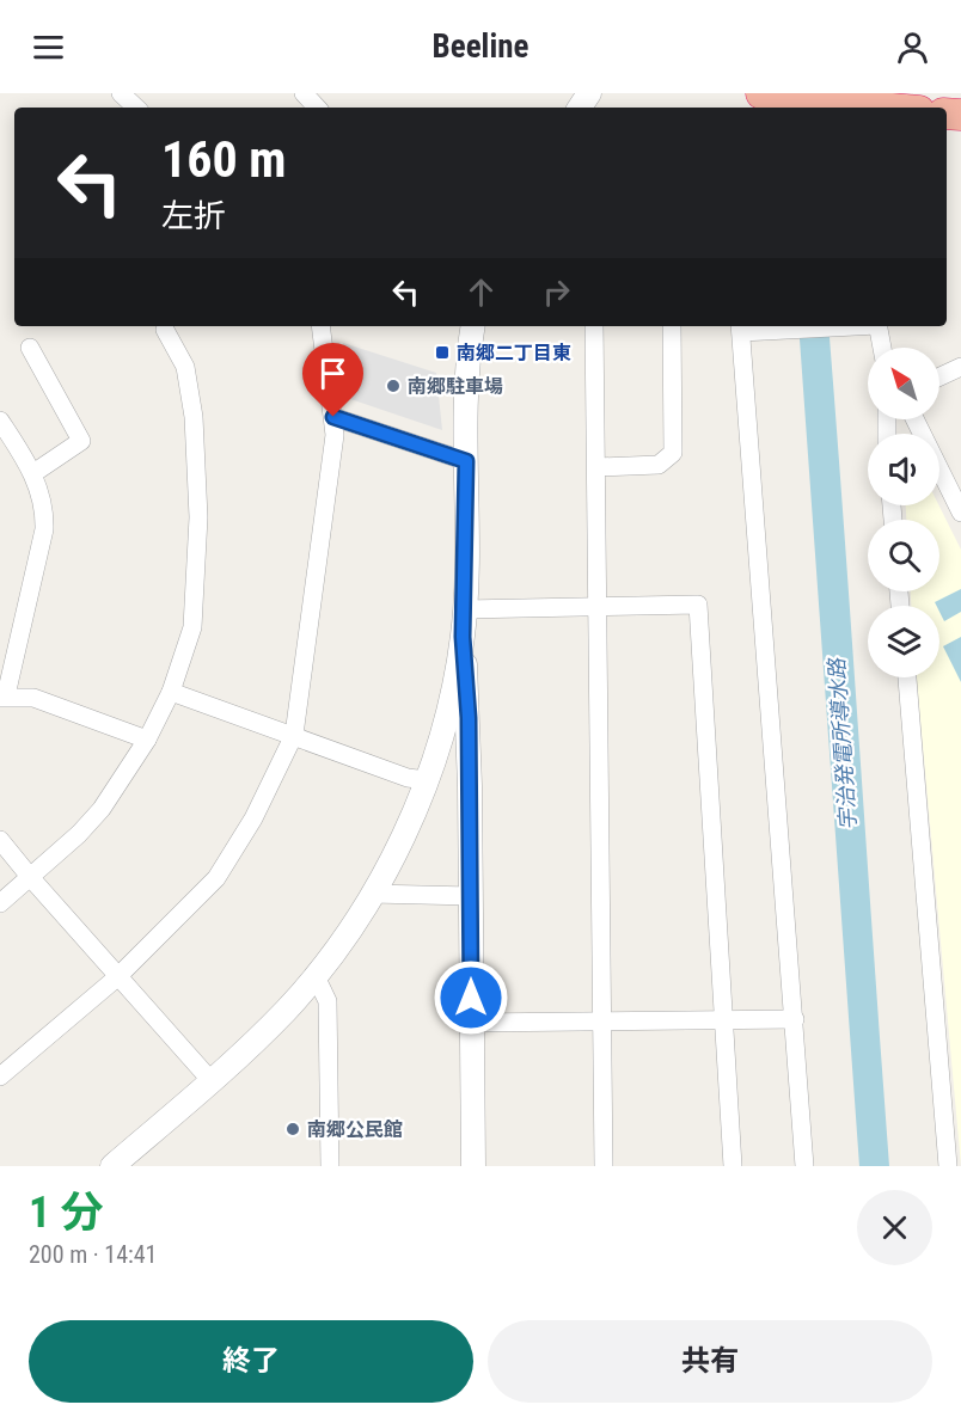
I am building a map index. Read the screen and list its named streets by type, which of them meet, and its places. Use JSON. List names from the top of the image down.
{
  "water": ["宇治発電所導水路"],
  "places": {
    "transit": ["南郷二丁目東"],
    "other": ["南郷駐車場", "南郷公民館"]
  },
  "north": "top left",
  "page": {
    "header": "Beeline",
    "turn": ["160 m", "左折"],
    "heading": ["1 分", "200 m · 14:41"],
    "buttons": ["終了", "共有"]
  }
}
